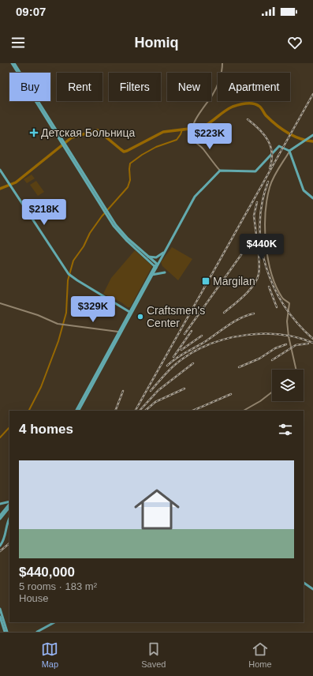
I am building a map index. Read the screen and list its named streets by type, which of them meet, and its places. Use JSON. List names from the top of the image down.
{
  "places": {
    "health": ["Детская Больница"],
    "transit": ["Margilan"],
    "other": ["Craftsmen's Center"]
  },
  "page": {
    "status": "09:07",
    "header": "Homiq",
    "chip": [
      "Buy",
      "Rent",
      "Filters",
      "New",
      "Apartment"
    ],
    "price": [
      "$223K",
      "$218K",
      "$440K",
      "$329K"
    ],
    "heading": "4 homes",
    "list": [
      {
        "name": "$440,000",
        "note": "5 rooms · 183 m² · House"
      }
    ],
    "tabs": ["Map", "Saved", "Home"]
  }
}
